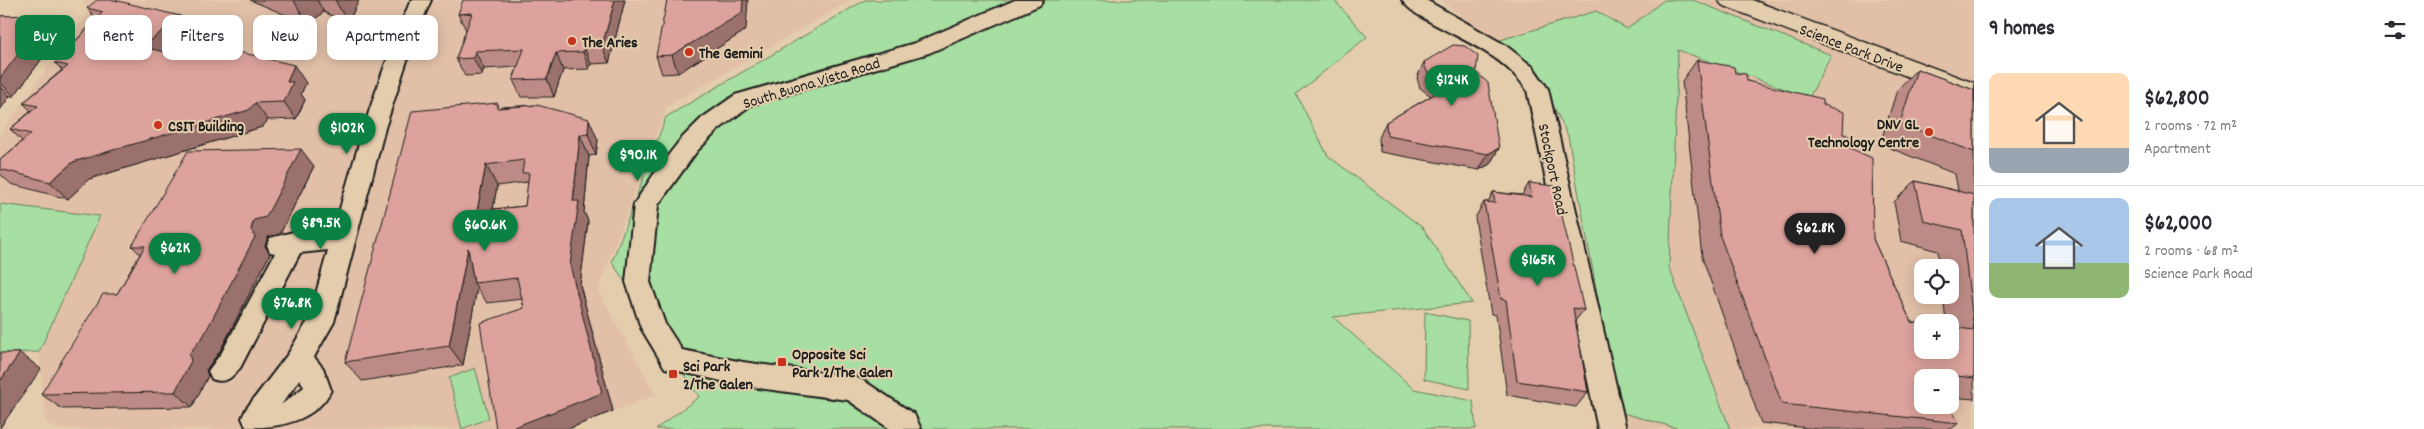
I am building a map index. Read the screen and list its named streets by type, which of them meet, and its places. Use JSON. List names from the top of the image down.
{
  "streets": {
    "main road": ["Science Park Drive"],
    "street": ["South Buona Vista Road", "Stockport Road"]
  },
  "places": {
    "other": [
      "The Aries",
      "The Gemini",
      "CSIT Building",
      "DNV GL Technology Centre"
    ],
    "transit": ["Opposite Sci Park 2/The Galen", "Sci Park 2/The Galen"]
  },
  "page": {
    "heading": "9 homes",
    "chip": [
      "Buy",
      "Rent",
      "Filters",
      "New",
      "Apartment"
    ],
    "list": [
      {
        "name": "$62,800",
        "note": "2 rooms · 72 m² · Apartment"
      },
      {
        "name": "$62,000",
        "note": "2 rooms · 68 m² · Science Park Road"
      }
    ],
    "price": [
      "$124K",
      "$102K",
      "$90.1K",
      "$89.5K",
      "$60.6K",
      "$62.8K",
      "$62K",
      "$165K",
      "$76.8K"
    ],
    "map_buttons": ["+", "−"]
  }
}
